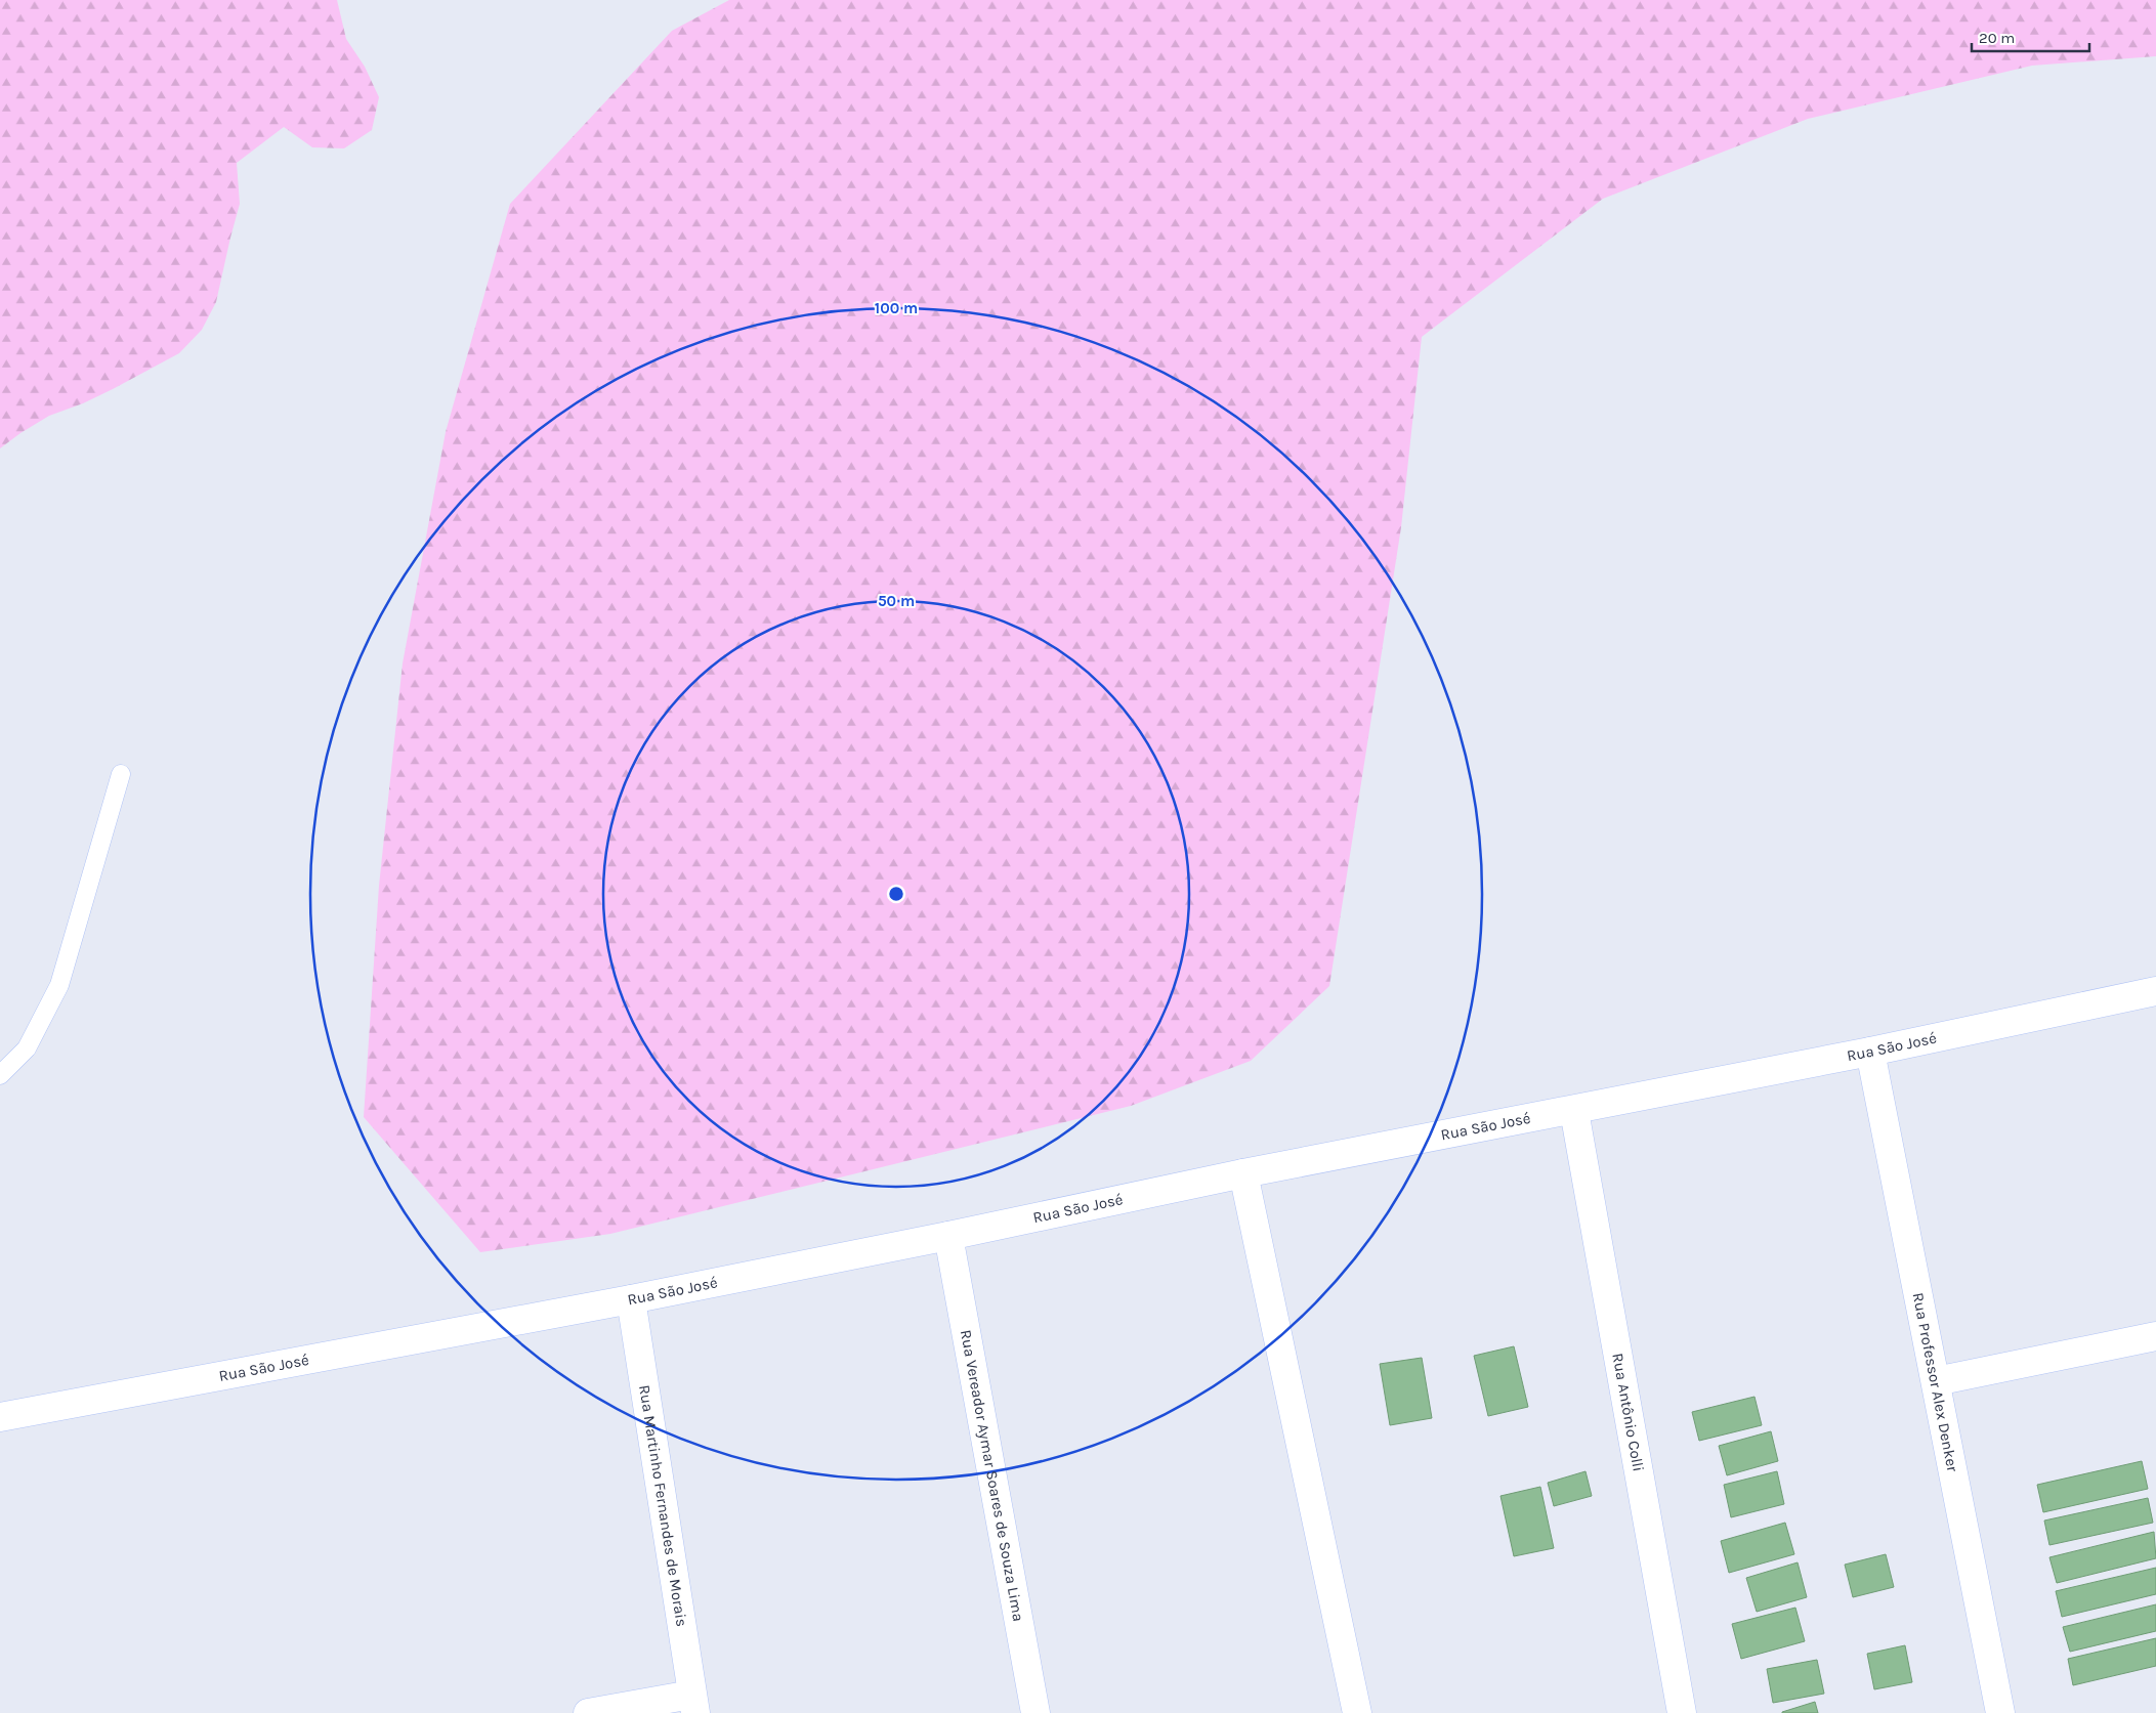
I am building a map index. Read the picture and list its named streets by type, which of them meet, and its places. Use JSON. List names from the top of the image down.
{
  "streets": {
    "street": [
      "Rua São José",
      "Rua Professor Alex Denker",
      "Rua Antônio Colli",
      "Rua Vereador Aymar Soares de Souza Lima",
      "Rua Martinho Fernandes de Morais"
    ]
  },
  "crossings": [
    ["Rua São José", "Rua Professor Alex Denker"],
    ["Rua São José", "Rua Antônio Colli"],
    ["Rua São José", "Rua Vereador Aymar Soares de Souza Lima"],
    ["Rua São José", "Rua Martinho Fernandes de Morais"]
  ],
  "scale_bar": "20 m",
  "rings": ["100 m", "50 m"]
}
